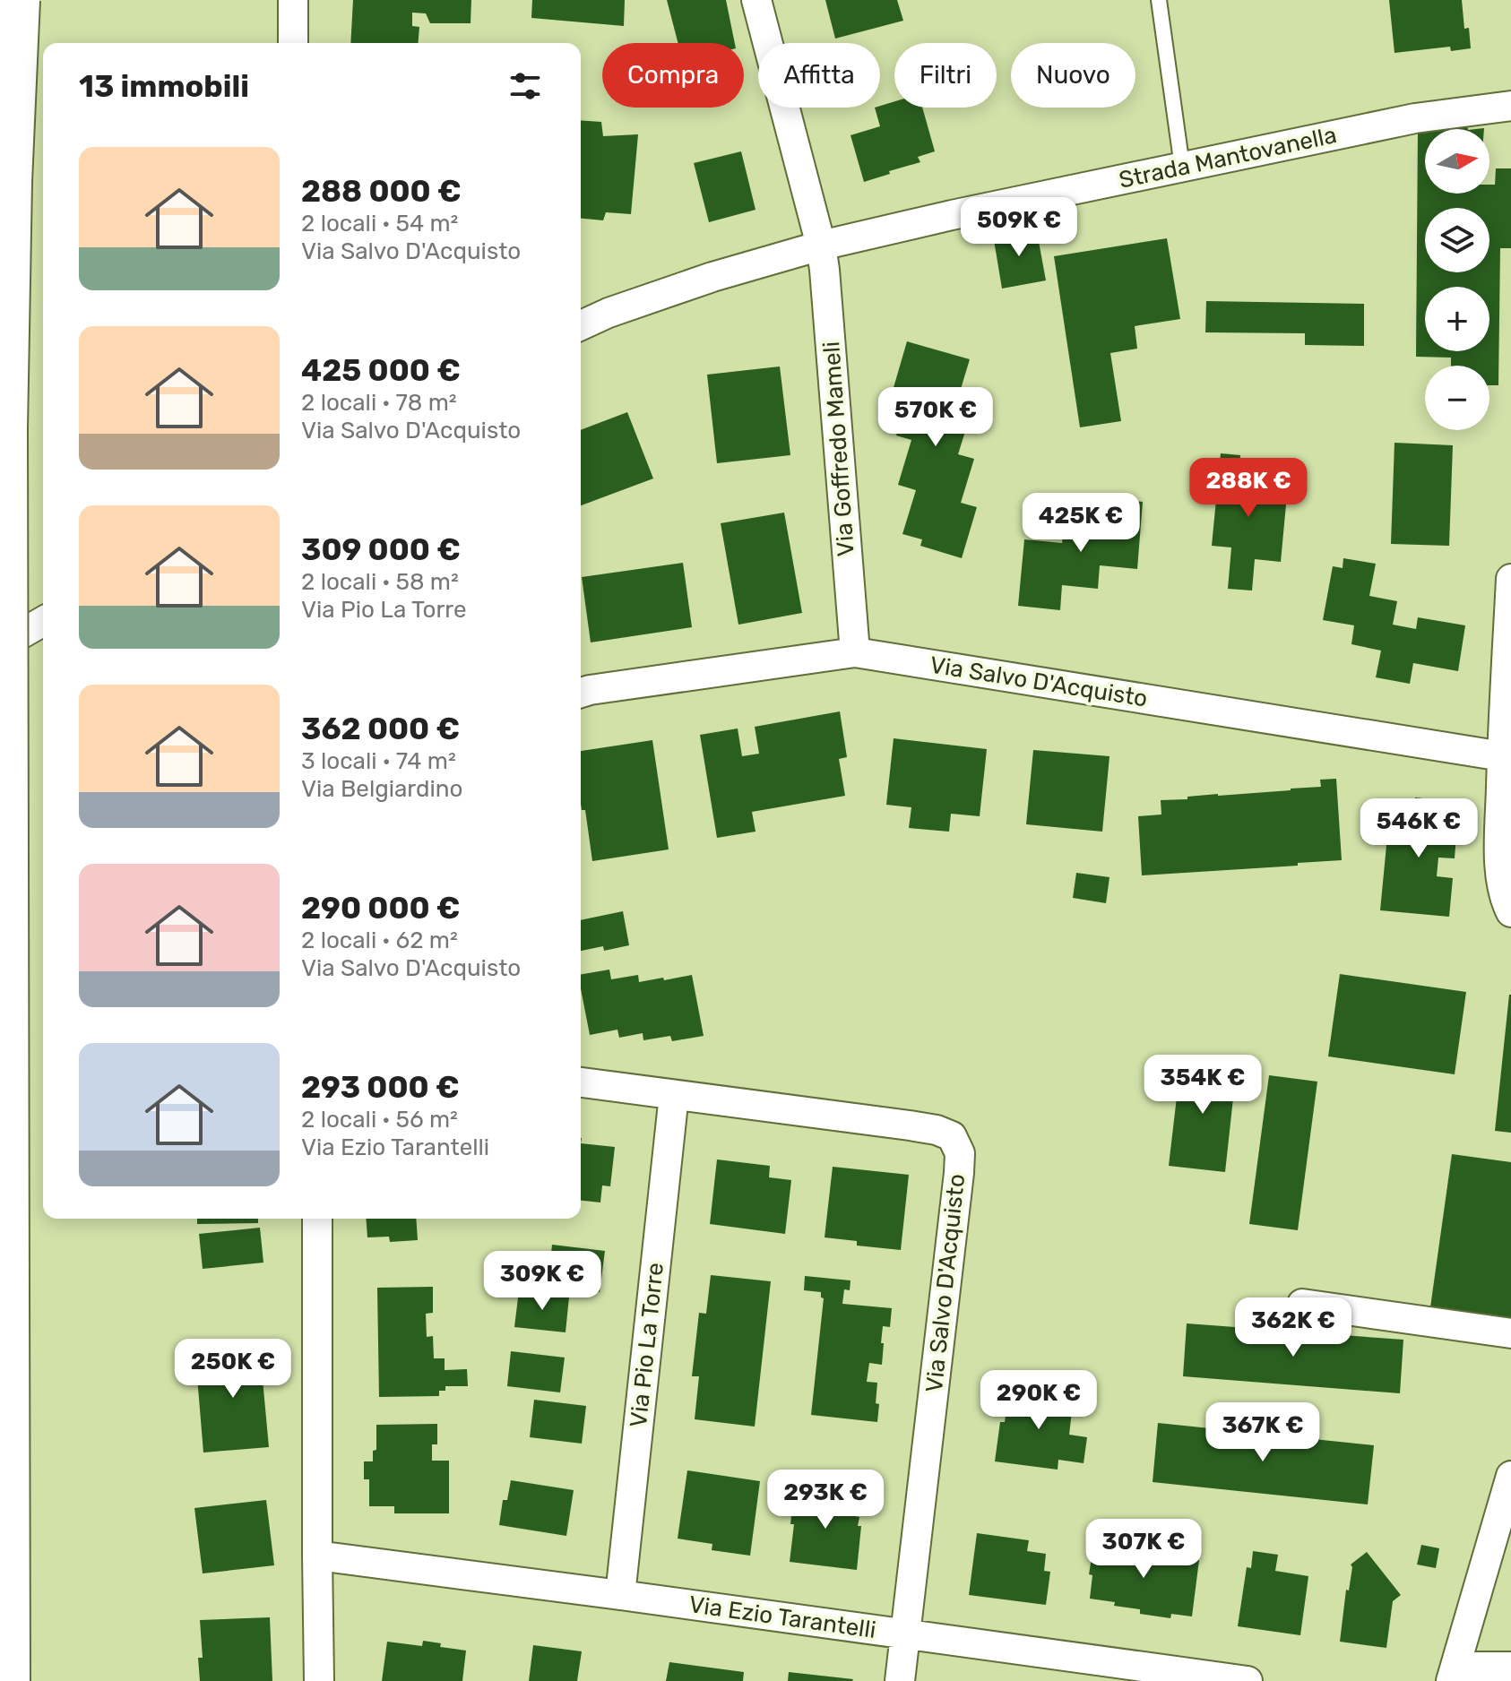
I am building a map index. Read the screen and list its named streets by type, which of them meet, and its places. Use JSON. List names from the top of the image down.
{
  "streets": {
    "street": [
      "Strada Mantovanella",
      "Via Goffredo Mameli",
      "Via Salvo D'Acquisto",
      "Via Pio La Torre",
      "Via Ezio Tarantelli"
    ]
  },
  "crossings": [
    ["Strada Mantovanella", "Via Goffredo Mameli"],
    ["Via Goffredo Mameli", "Via Salvo D'Acquisto"],
    ["Via Salvo D'Acquisto", "Via Pio La Torre"],
    ["Via Salvo D'Acquisto", "Via Ezio Tarantelli"],
    ["Via Pio La Torre", "Via Ezio Tarantelli"]
  ],
  "north": "right",
  "page": {
    "chip": [
      "Compra",
      "Affitta",
      "Filtri",
      "Nuovo"
    ],
    "heading": "13 immobili",
    "map_buttons": ["+", "−"],
    "list": [
      {
        "name": "288 000 €",
        "note": "2 locali · 54 m² · Via Salvo D'Acquisto"
      },
      {
        "name": "425 000 €",
        "note": "2 locali · 78 m² · Via Salvo D'Acquisto"
      },
      {
        "name": "309 000 €",
        "note": "2 locali · 58 m² · Via Pio La Torre"
      },
      {
        "name": "362 000 €",
        "note": "3 locali · 74 m² · Via Belgiardino"
      },
      {
        "name": "290 000 €",
        "note": "2 locali · 62 m² · Via Salvo D'Acquisto"
      },
      {
        "name": "293 000 €",
        "note": "2 locali · 56 m² · Via Ezio Tarantelli"
      }
    ],
    "price": [
      "509K €",
      "570K €",
      "288K €",
      "425K €",
      "546K €",
      "354K €",
      "309K €",
      "362K €",
      "250K €",
      "290K €",
      "367K €",
      "293K €",
      "307K €"
    ]
  }
}
